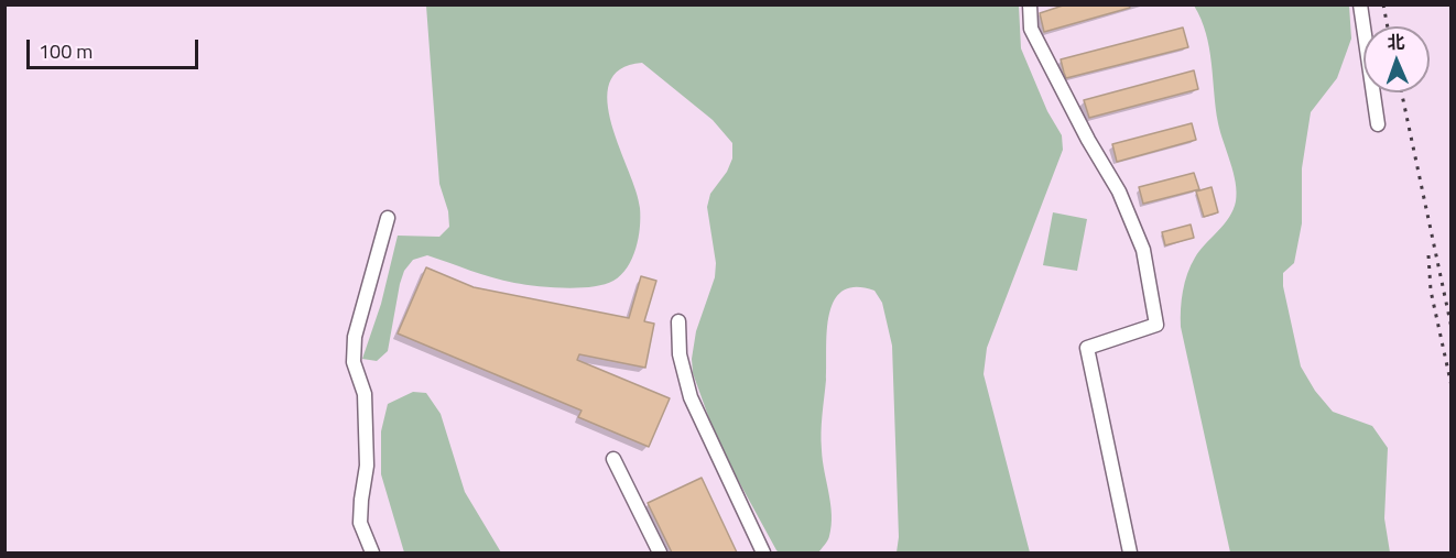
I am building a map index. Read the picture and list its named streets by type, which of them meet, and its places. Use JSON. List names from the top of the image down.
{
  "scale_bar": "100 m",
  "north": "top"
}
